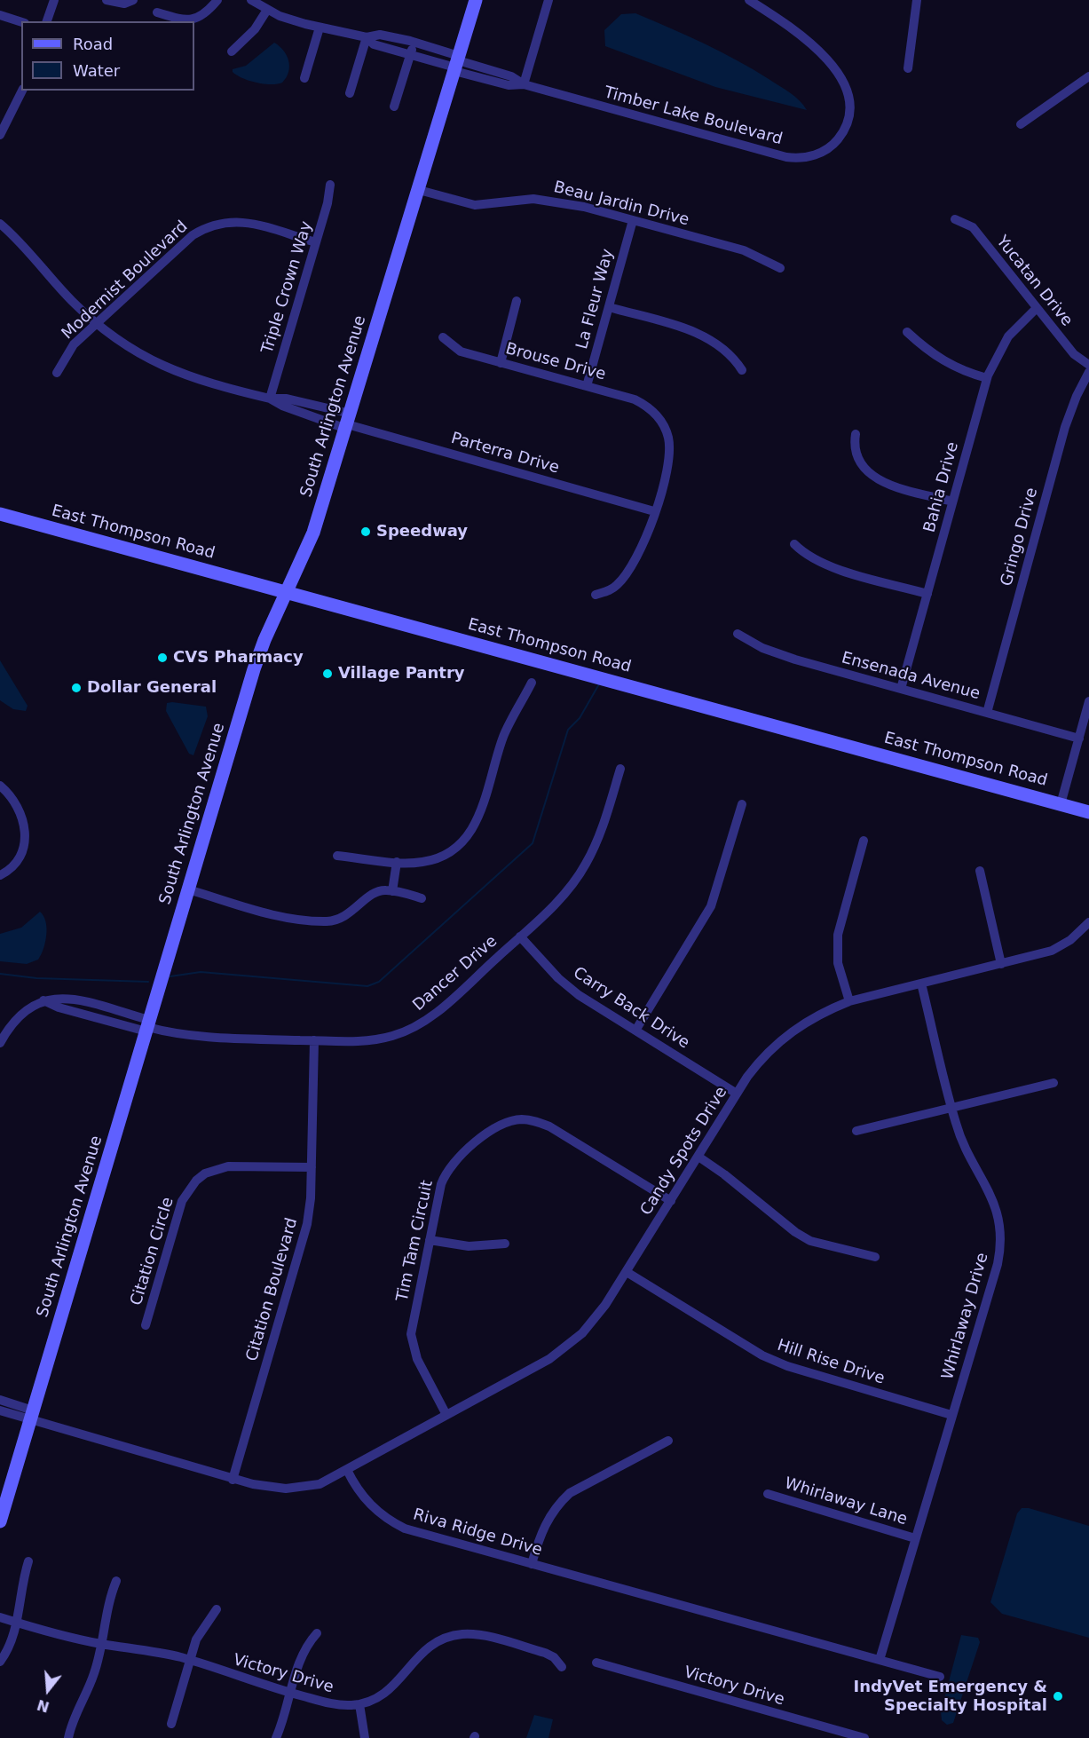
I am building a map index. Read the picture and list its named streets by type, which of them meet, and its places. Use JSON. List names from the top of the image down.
{
  "streets": {
    "main road": ["South Arlington Avenue", "East Thompson Road"],
    "street": [
      "Timber Lake Boulevard",
      "Beau Jardin Drive",
      "Modernist Boulevard",
      "Yucatan Drive",
      "Triple Crown Way",
      "La Fleur Way",
      "Brouse Drive",
      "Parterra Drive",
      "Bahia Drive",
      "Gringo Drive",
      "Ensenada Avenue",
      "Dancer Drive",
      "Carry Back Drive",
      "Candy Spots Drive",
      "Tim Tam Circuit",
      "Citation Circle",
      "Citation Boulevard",
      "Whirlaway Drive",
      "Hill Rise Drive",
      "Whirlaway Lane",
      "Riva Ridge Drive",
      "Victory Drive"
    ]
  },
  "crossings": [
    ["Timber Lake Boulevard", "South Arlington Avenue"],
    ["Beau Jardin Drive", "La Fleur Way"],
    ["Beau Jardin Drive", "South Arlington Avenue"],
    ["Modernist Boulevard", "Triple Crown Way"],
    ["Yucatan Drive", "Bahia Drive"],
    ["La Fleur Way", "Brouse Drive"],
    ["Brouse Drive", "Parterra Drive"],
    ["South Arlington Avenue", "Parterra Drive"],
    ["South Arlington Avenue", "East Thompson Road"],
    ["South Arlington Avenue", "Dancer Drive"],
    ["Bahia Drive", "Ensenada Avenue"],
    ["Gringo Drive", "Ensenada Avenue"],
    ["Dancer Drive", "Carry Back Drive"],
    ["Dancer Drive", "Citation Boulevard"],
    ["Carry Back Drive", "Candy Spots Drive"],
    ["Candy Spots Drive", "Tim Tam Circuit"],
    ["Candy Spots Drive", "Whirlaway Drive"],
    ["Candy Spots Drive", "Hill Rise Drive"],
    ["Candy Spots Drive", "Riva Ridge Drive"],
    ["Citation Circle", "Citation Boulevard"],
    ["Whirlaway Drive", "Hill Rise Drive"],
    ["Whirlaway Drive", "Whirlaway Lane"],
    ["Whirlaway Drive", "Riva Ridge Drive"]
  ],
  "places": [
    "Speedway",
    "CVS Pharmacy",
    "Village Pantry",
    "Dollar General",
    "IndyVet Emergency & Specialty Hospital"
  ],
  "legend": ["Road", "Water"],
  "north": "bottom"
}
